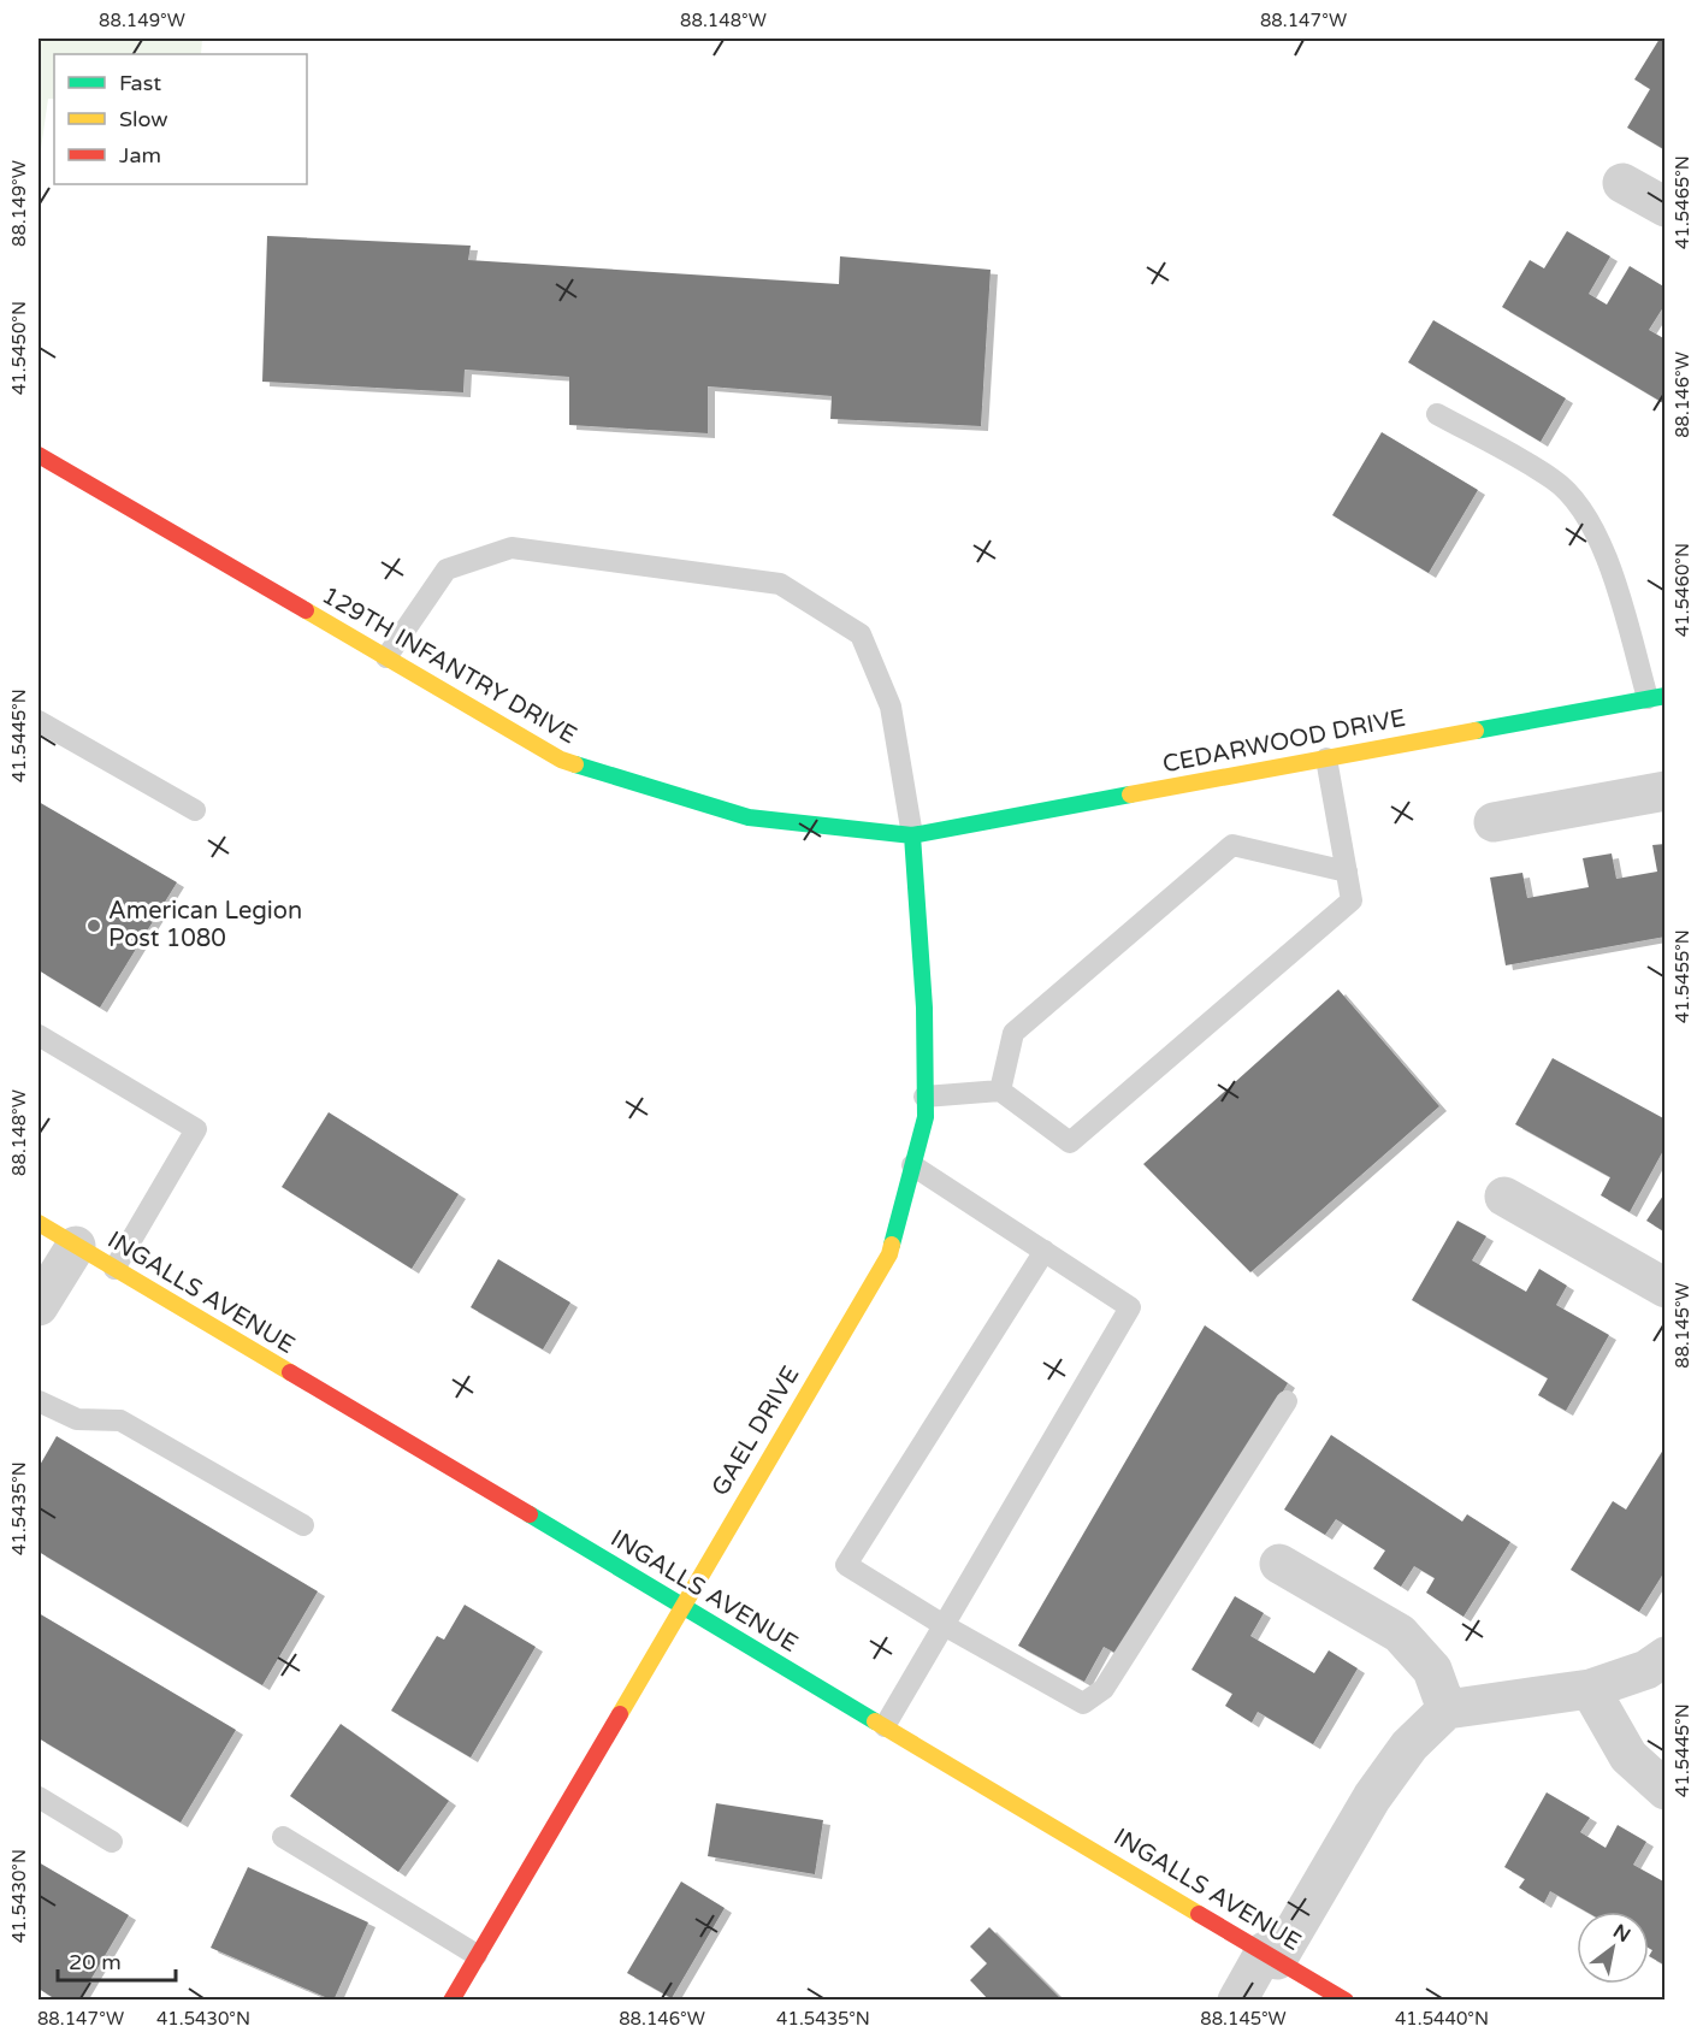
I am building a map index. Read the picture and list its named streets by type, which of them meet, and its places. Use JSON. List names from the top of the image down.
{
  "streets": {
    "street": [
      "129TH INFANTRY DRIVE",
      "CEDARWOOD DRIVE",
      "INGALLS AVENUE",
      "GAEL DRIVE"
    ]
  },
  "crossings": [
    ["129TH INFANTRY DRIVE", "CEDARWOOD DRIVE"],
    ["129TH INFANTRY DRIVE", "GAEL DRIVE"],
    ["CEDARWOOD DRIVE", "GAEL DRIVE"],
    ["INGALLS AVENUE", "GAEL DRIVE"]
  ],
  "places": ["American Legion Post 1080"],
  "legend": ["Fast", "Slow", "Jam"],
  "scale_bar": "20 m",
  "north": "top right",
  "coordinates": [
    "88.149°W",
    "88.148°W",
    "88.147°W",
    "41.5465°N",
    "41.5450°N",
    "88.146°W",
    "41.5460°N",
    "41.5445°N",
    "41.5455°N",
    "88.145°W",
    "41.5435°N",
    "41.5430°N",
    "41.5440°N"
  ]
}
